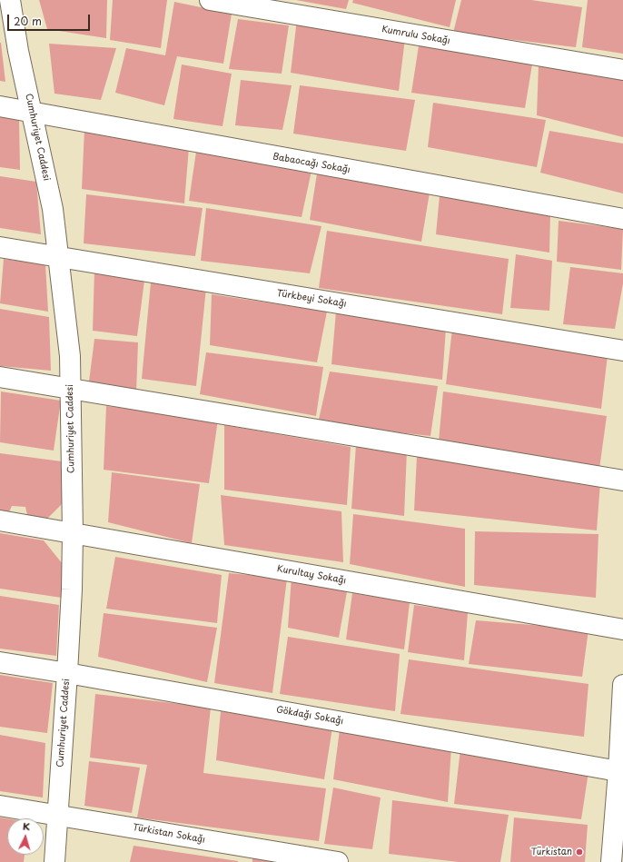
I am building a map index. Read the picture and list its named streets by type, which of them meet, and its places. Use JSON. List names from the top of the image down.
{
  "streets": {
    "street": [
      "Kumrulu Sokağı",
      "Cumhuriyet Caddesi",
      "Babaocağı Sokağı",
      "Türkbeyi Sokağı",
      "Kurultay Sokağı",
      "Gökdağı Sokağı",
      "Türkistan Sokağı"
    ]
  },
  "crossings": [
    ["Cumhuriyet Caddesi", "Babaocağı Sokağı"],
    ["Cumhuriyet Caddesi", "Türkbeyi Sokağı"],
    ["Cumhuriyet Caddesi", "Kurultay Sokağı"],
    ["Cumhuriyet Caddesi", "Gökdağı Sokağı"],
    ["Cumhuriyet Caddesi", "Türkistan Sokağı"]
  ],
  "places": ["Türkistan"],
  "scale_bar": "20 m",
  "north": "top"
}
